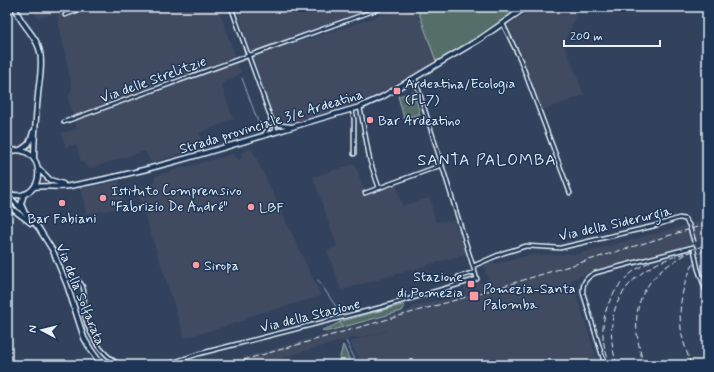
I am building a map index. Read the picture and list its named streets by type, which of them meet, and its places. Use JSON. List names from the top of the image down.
{
  "streets": {
    "main road": ["Strada provinciale 3/e Ardeatina", "Via della Solfarata"],
    "street": ["Via delle Strelitzie", "Via della Siderurgia", "Via della Stazione"]
  },
  "districts": ["SANTA PALOMBA"],
  "places": {
    "transit": ["Ardeatina/Ecologia (FL7)", "Stazione di Pomezia", "Pomezia-Santa Palomba"],
    "other": [
      "Bar Ardeatino",
      "Istituto Comprensivo \"Fabrizio De André\"",
      "Bar Fabiani",
      "LBF",
      "Siropa"
    ]
  },
  "scale_bar": "200 m",
  "north": "left"
}
